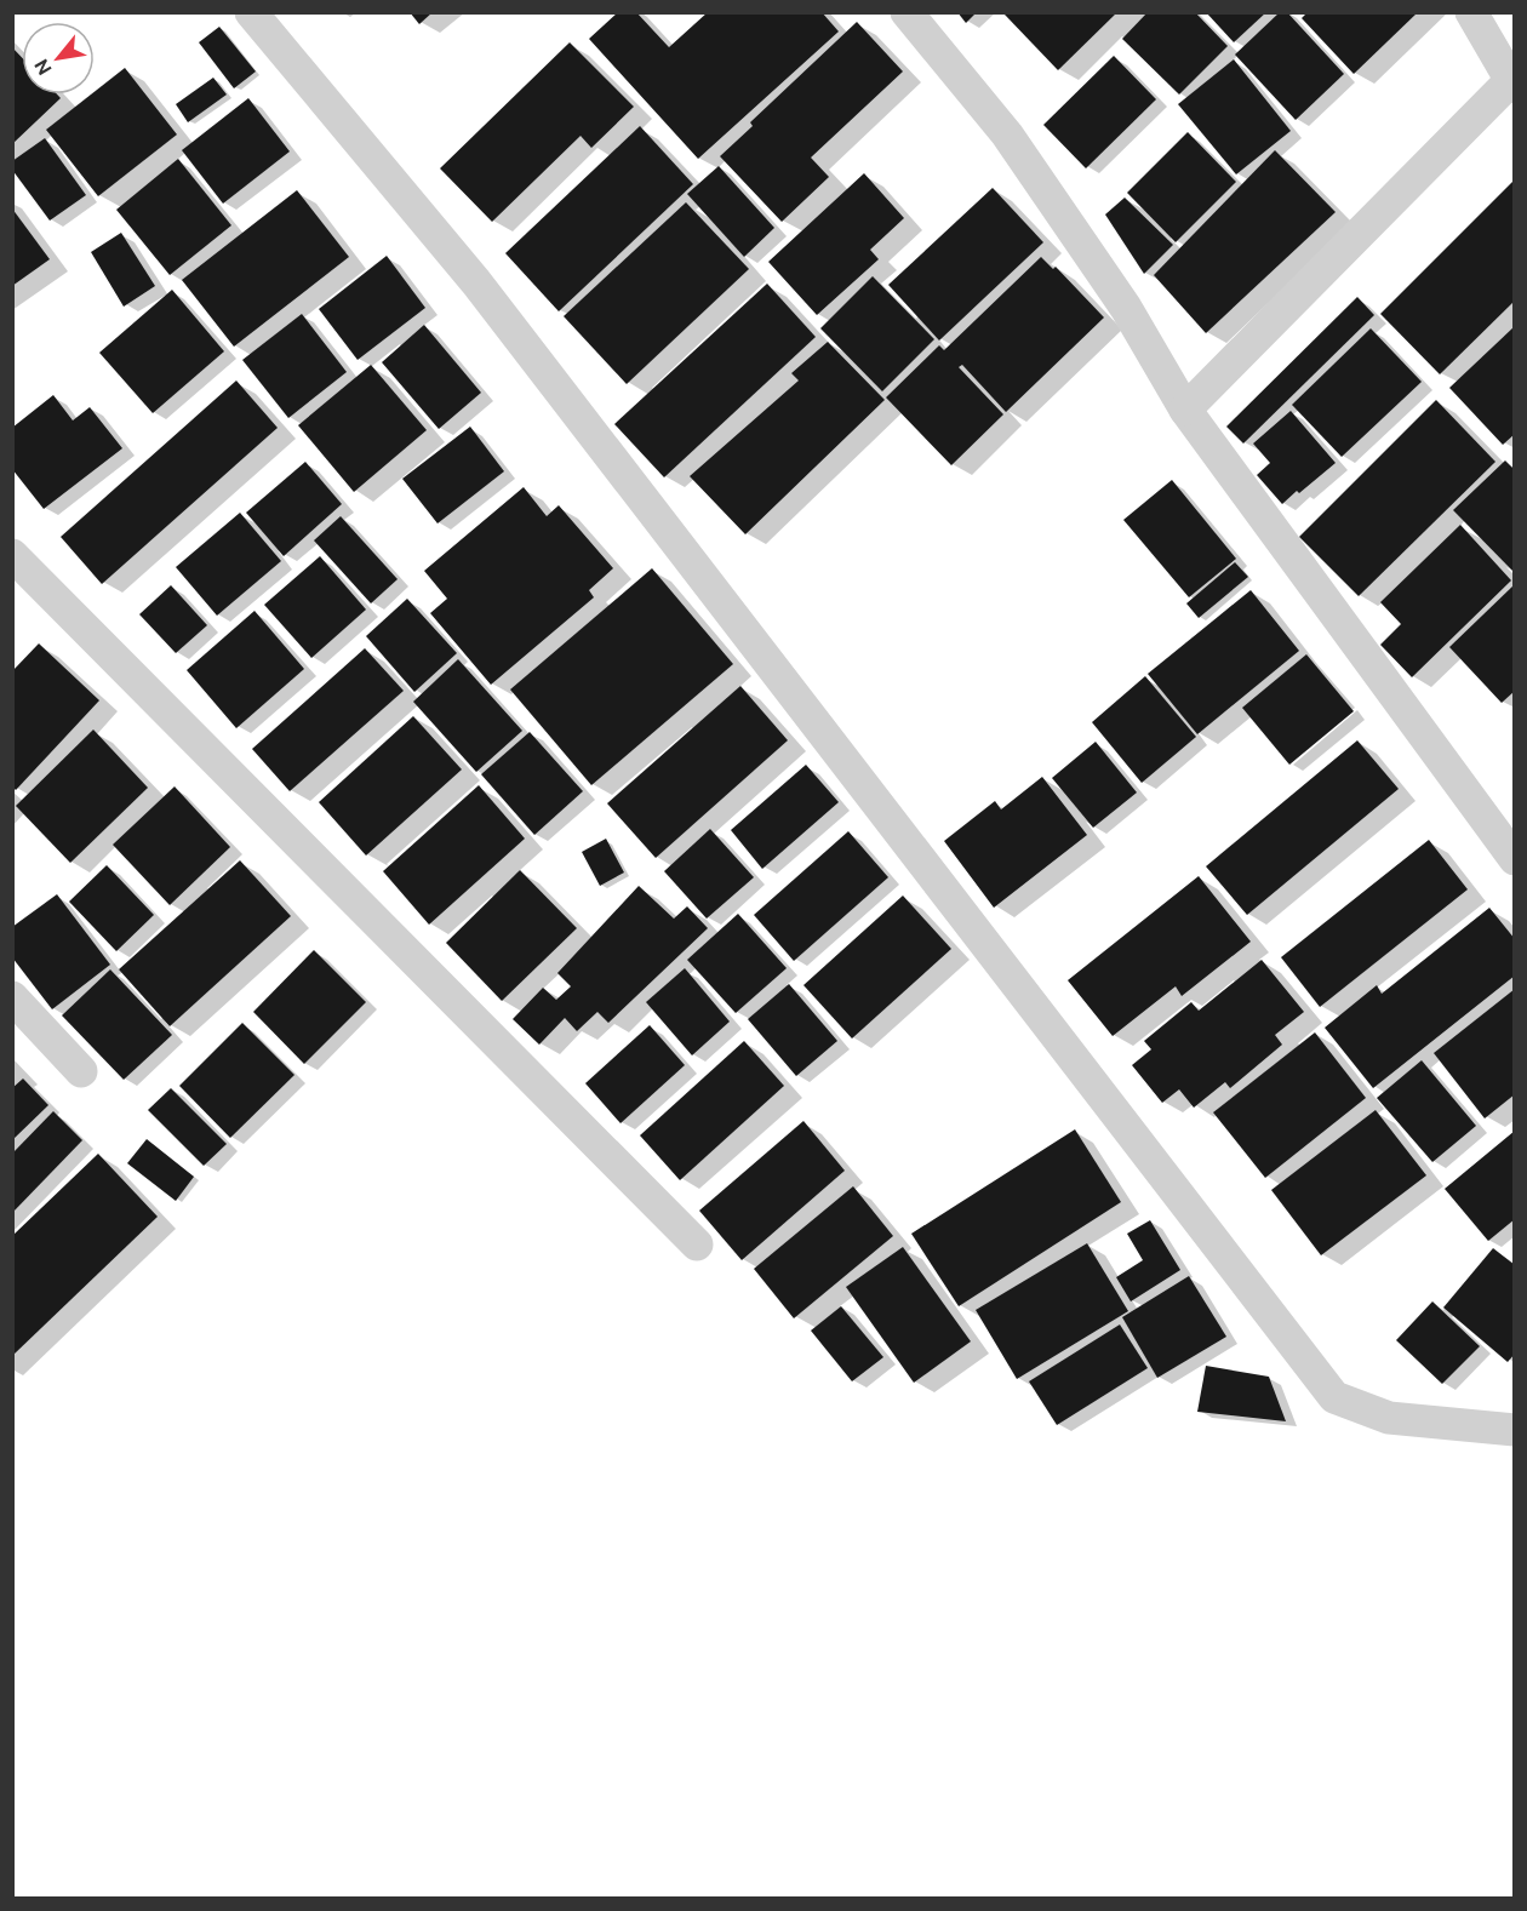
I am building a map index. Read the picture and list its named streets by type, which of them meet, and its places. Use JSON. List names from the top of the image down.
{
  "north": "bottom left"
}
